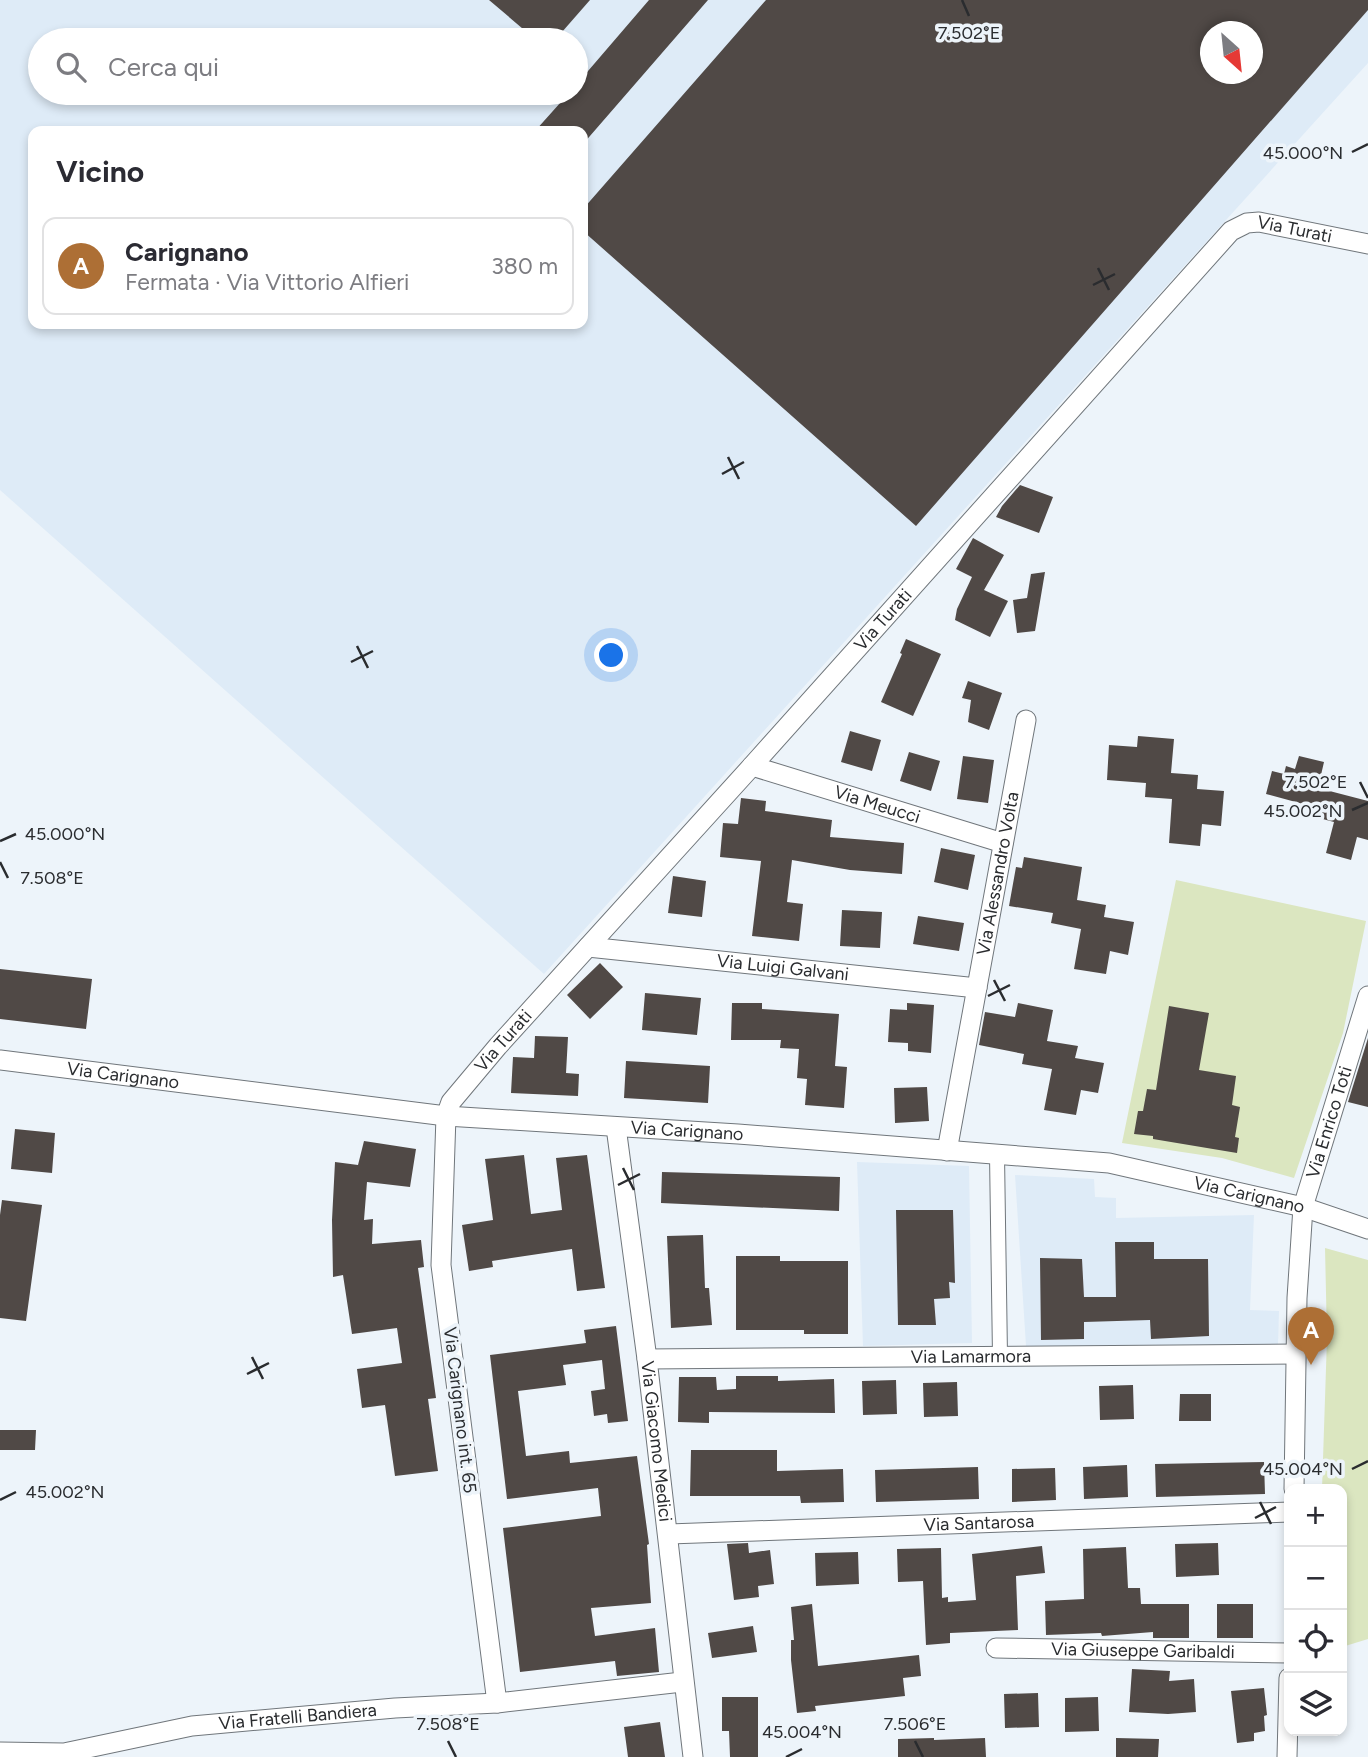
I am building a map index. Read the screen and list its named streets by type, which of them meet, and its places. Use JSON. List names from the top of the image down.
{
  "streets": {
    "street": [
      "Via Turati",
      "Via Meucci",
      "Via Alessandro Volta",
      "Via Luigi Galvani",
      "Via Carignano",
      "Via Enrico Toti",
      "Via Lamarmora",
      "Via Carignano int. 65",
      "Via Giacomo Medici",
      "Via Santarosa",
      "Via Giuseppe Garibaldi",
      "Via Fratelli Bandiera"
    ]
  },
  "crossings": [
    ["Via Turati", "Via Meucci"],
    ["Via Turati", "Via Luigi Galvani"],
    ["Via Turati", "Via Carignano"],
    ["Via Turati", "Via Carignano int. 65"],
    ["Via Meucci", "Via Alessandro Volta"],
    ["Via Alessandro Volta", "Via Luigi Galvani"],
    ["Via Alessandro Volta", "Via Carignano"],
    ["Via Carignano", "Via Enrico Toti"],
    ["Via Carignano", "Via Carignano int. 65"],
    ["Via Carignano", "Via Giacomo Medici"],
    ["Via Enrico Toti", "Via Lamarmora"],
    ["Via Lamarmora", "Via Giacomo Medici"],
    ["Via Carignano int. 65", "Via Fratelli Bandiera"],
    ["Via Giacomo Medici", "Via Santarosa"],
    ["Via Giacomo Medici", "Via Fratelli Bandiera"]
  ],
  "north": "bottom right",
  "page": {
    "search": "Cerca qui",
    "heading": "Vicino",
    "list": [
      {
        "mark": "A",
        "name": "Carignano",
        "note": "Fermata · Via Vittorio Alfieri",
        "value": "380 m"
      }
    ],
    "pins": "A",
    "map_buttons": ["+", "−"]
  },
  "coordinates": [
    "7.502°E",
    "45.000°N",
    "45.002°N",
    "7.508°E",
    "45.004°N",
    "7.506°E"
  ]
}
